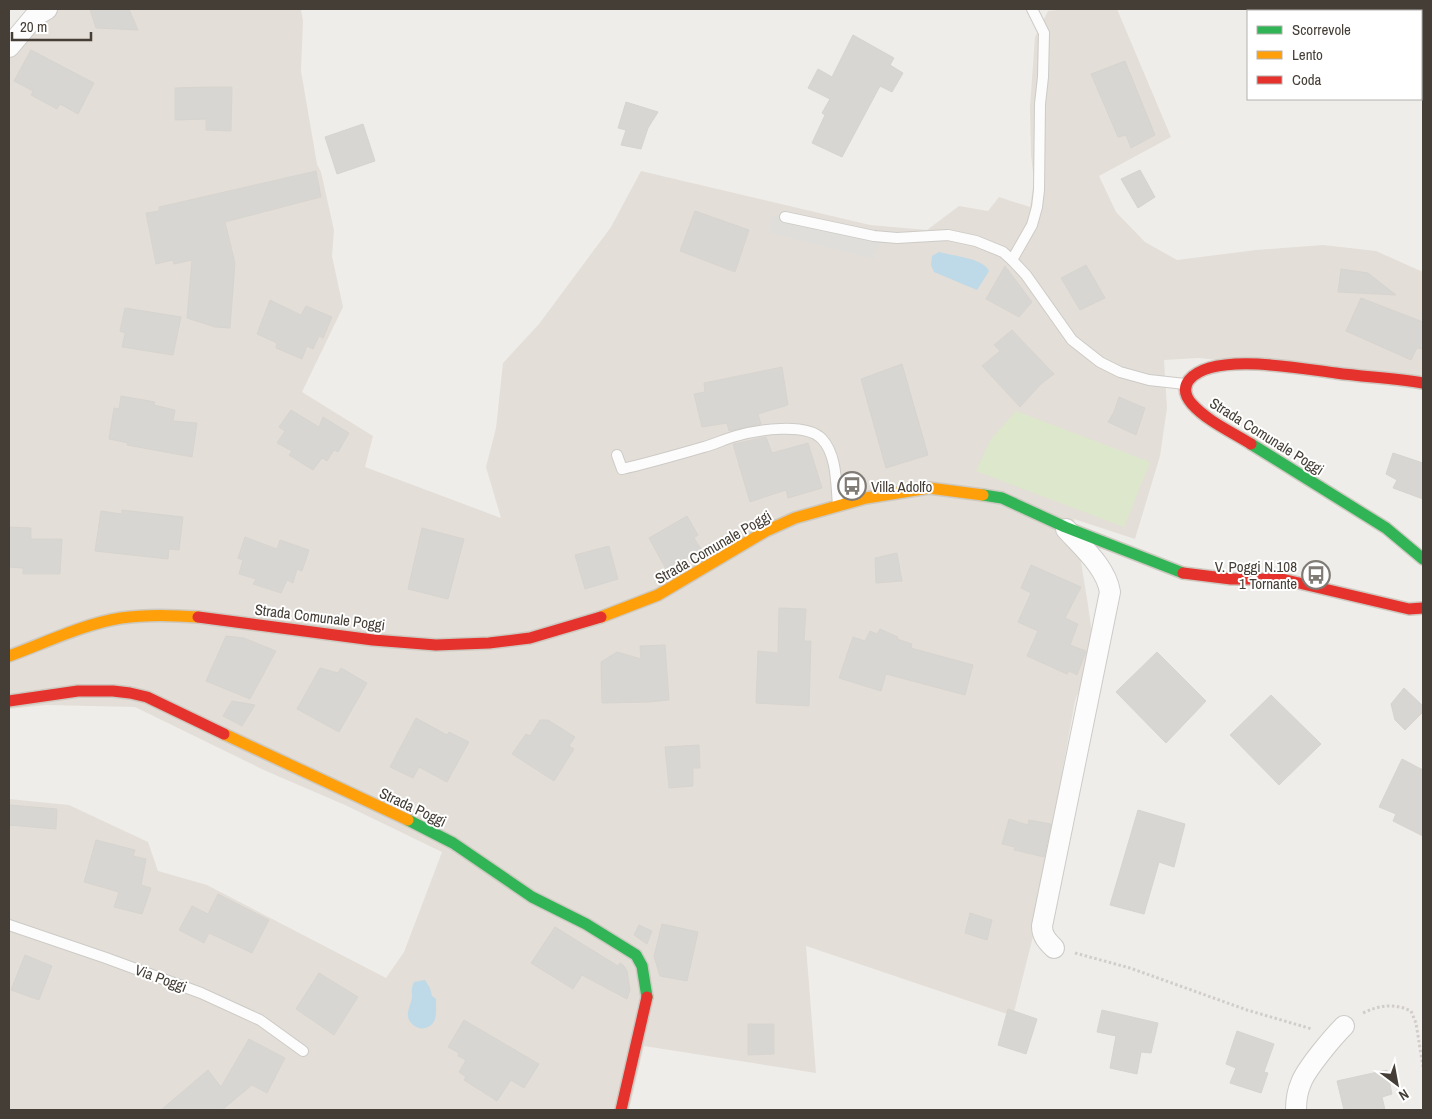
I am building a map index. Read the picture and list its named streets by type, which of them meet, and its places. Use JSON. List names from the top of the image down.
{
  "streets": {
    "main road": ["Strada Comunale Poggi", "Strada Poggi"],
    "lane": ["Via Poggi"]
  },
  "places": {
    "bus stop": ["Villa Adolfo", "V. Poggi N.108 1 Tornante"]
  },
  "legend": ["Scorrevole", "Lento", "Coda"],
  "scale_bar": "20 m",
  "north": "bottom right"
}
